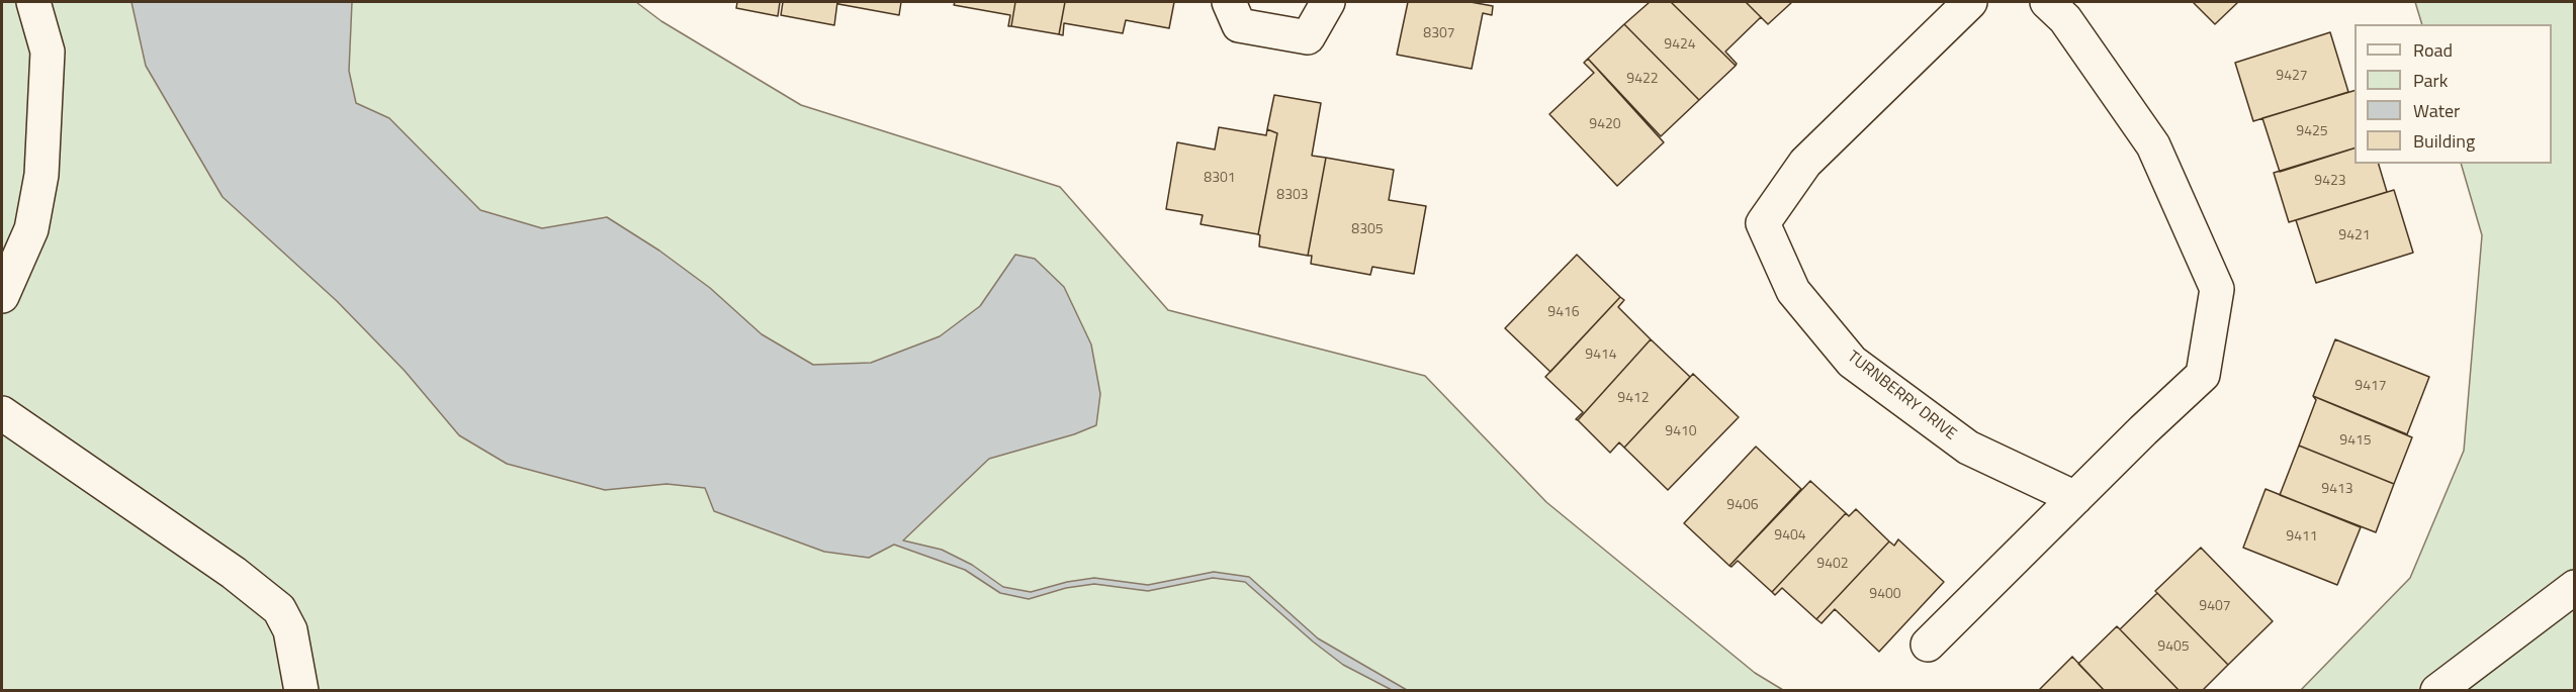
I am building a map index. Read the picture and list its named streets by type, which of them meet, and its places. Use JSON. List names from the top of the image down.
{
  "streets": {
    "street": ["TURNBERRY DRIVE"]
  },
  "house_numbers": [
    "8307",
    "9424",
    "9427",
    "9422",
    "9420",
    "9425",
    "8301",
    "9423",
    "8303",
    "8305",
    "9421",
    "9416",
    "9414",
    "9417",
    "9412",
    "9410",
    "9415",
    "9413",
    "9406",
    "9404",
    "9411",
    "9402",
    "9400",
    "9407",
    "9405"
  ],
  "legend": [
    "Road",
    "Park",
    "Water",
    "Building"
  ]
}
